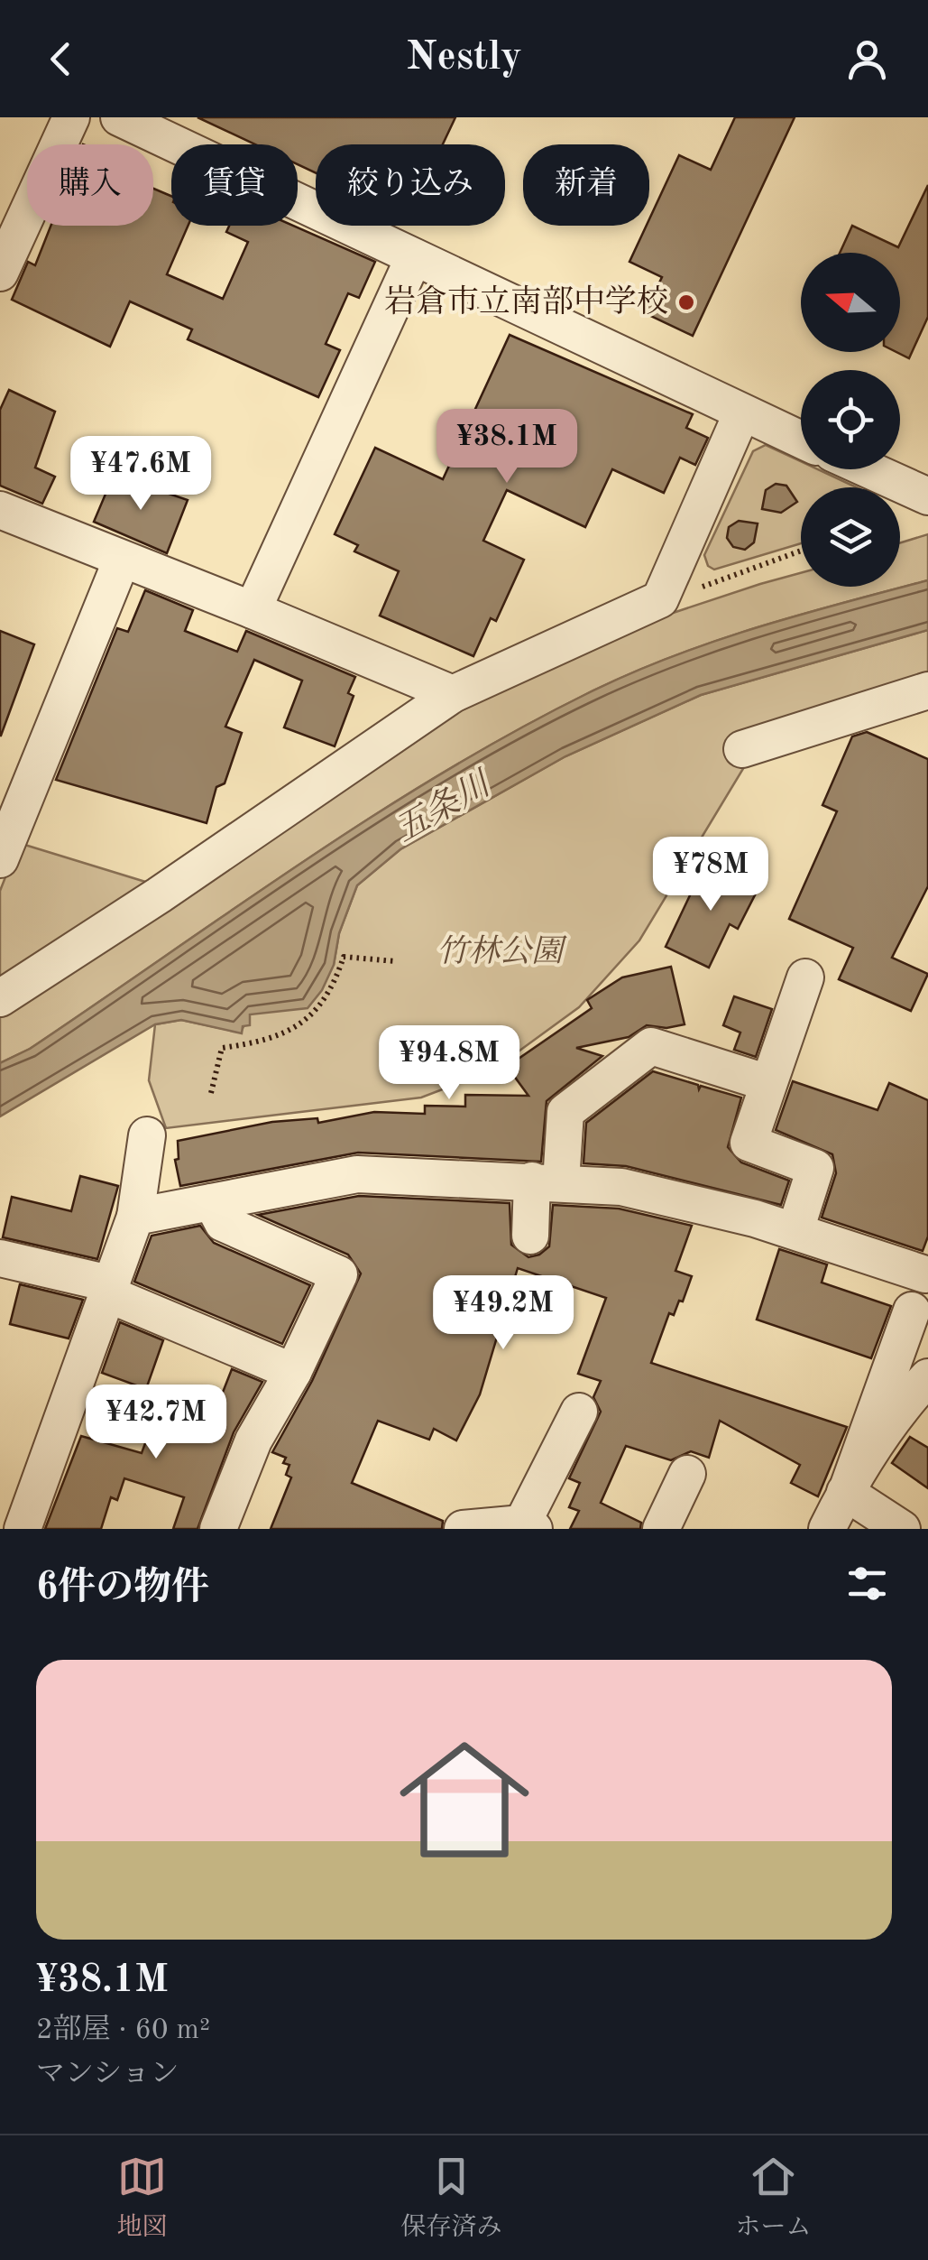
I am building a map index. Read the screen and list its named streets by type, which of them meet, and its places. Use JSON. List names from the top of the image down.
{
  "water": ["五条川"],
  "parks": ["竹林公園"],
  "places": ["岩倉市立南部中学校"],
  "north": "left",
  "page": {
    "header": "Nestly",
    "chip": [
      "購入",
      "賃貸",
      "絞り込み",
      "新着"
    ],
    "price": [
      "¥38.1M",
      "¥47.6M",
      "¥78M",
      "¥94.8M",
      "¥49.2M",
      "¥42.7M"
    ],
    "heading": "6件の物件",
    "list": [
      {
        "name": "¥38.1M",
        "note": "2部屋 · 60 m² · マンション"
      }
    ],
    "tabs": ["地図", "保存済み", "ホーム"]
  }
}
